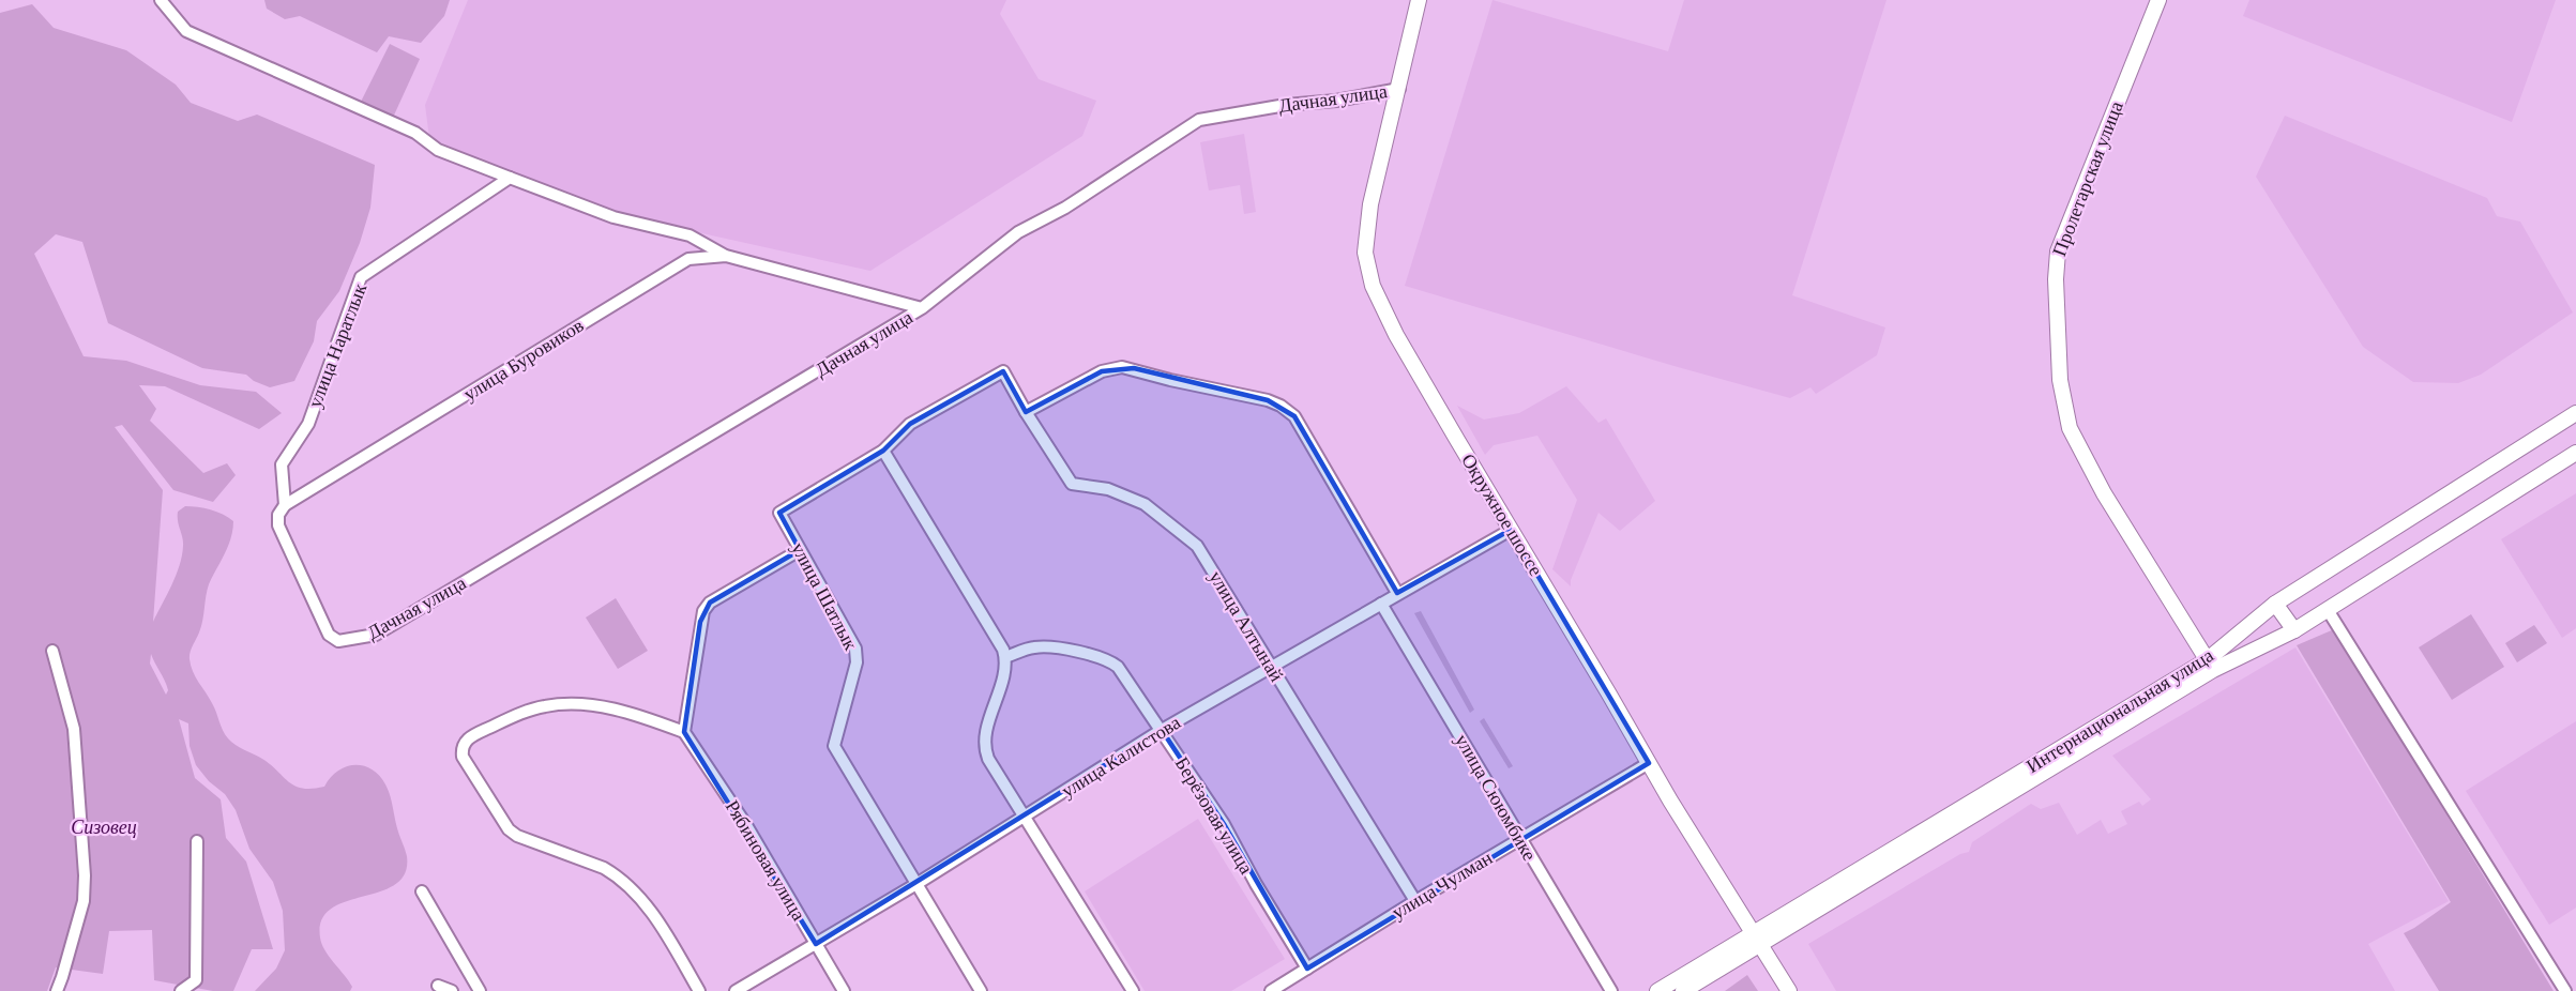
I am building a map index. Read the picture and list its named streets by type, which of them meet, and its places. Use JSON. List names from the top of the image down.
{
  "streets": {
    "street": [
      "Дачная улица",
      "Пролетарская улица",
      "улица Наратлык",
      "улица Буровиков",
      "Окружное шоссе",
      "улица Шатлык",
      "улица Алтынай",
      "Интернациональная улица",
      "улица Калистова",
      "улица Сююмбике",
      "Берёзовая улица",
      "Рябиновая улица",
      "улица Чулман"
    ]
  },
  "crossings": [
    ["Дачная улица", "улица Наратлык"],
    ["Дачная улица", "улица Буровиков"],
    ["Дачная улица", "Окружное шоссе"],
    ["Пролетарская улица", "Интернациональная улица"],
    ["улица Наратлык", "улица Буровиков"],
    ["Окружное шоссе", "Интернациональная улица"],
    ["Окружное шоссе", "улица Калистова"],
    ["Окружное шоссе", "улица Чулман"],
    ["улица Шатлык", "улица Алтынай"],
    ["улица Шатлык", "улица Калистова"],
    ["улица Алтынай", "улица Калистова"],
    ["улица Алтынай", "улица Чулман"],
    ["улица Калистова", "улица Сююмбике"],
    ["улица Калистова", "Берёзовая улица"],
    ["улица Калистова", "Рябиновая улица"],
    ["улица Сююмбике", "улица Чулман"],
    ["Берёзовая улица", "улица Чулман"]
  ],
  "parks": ["Сизовец"]
}
